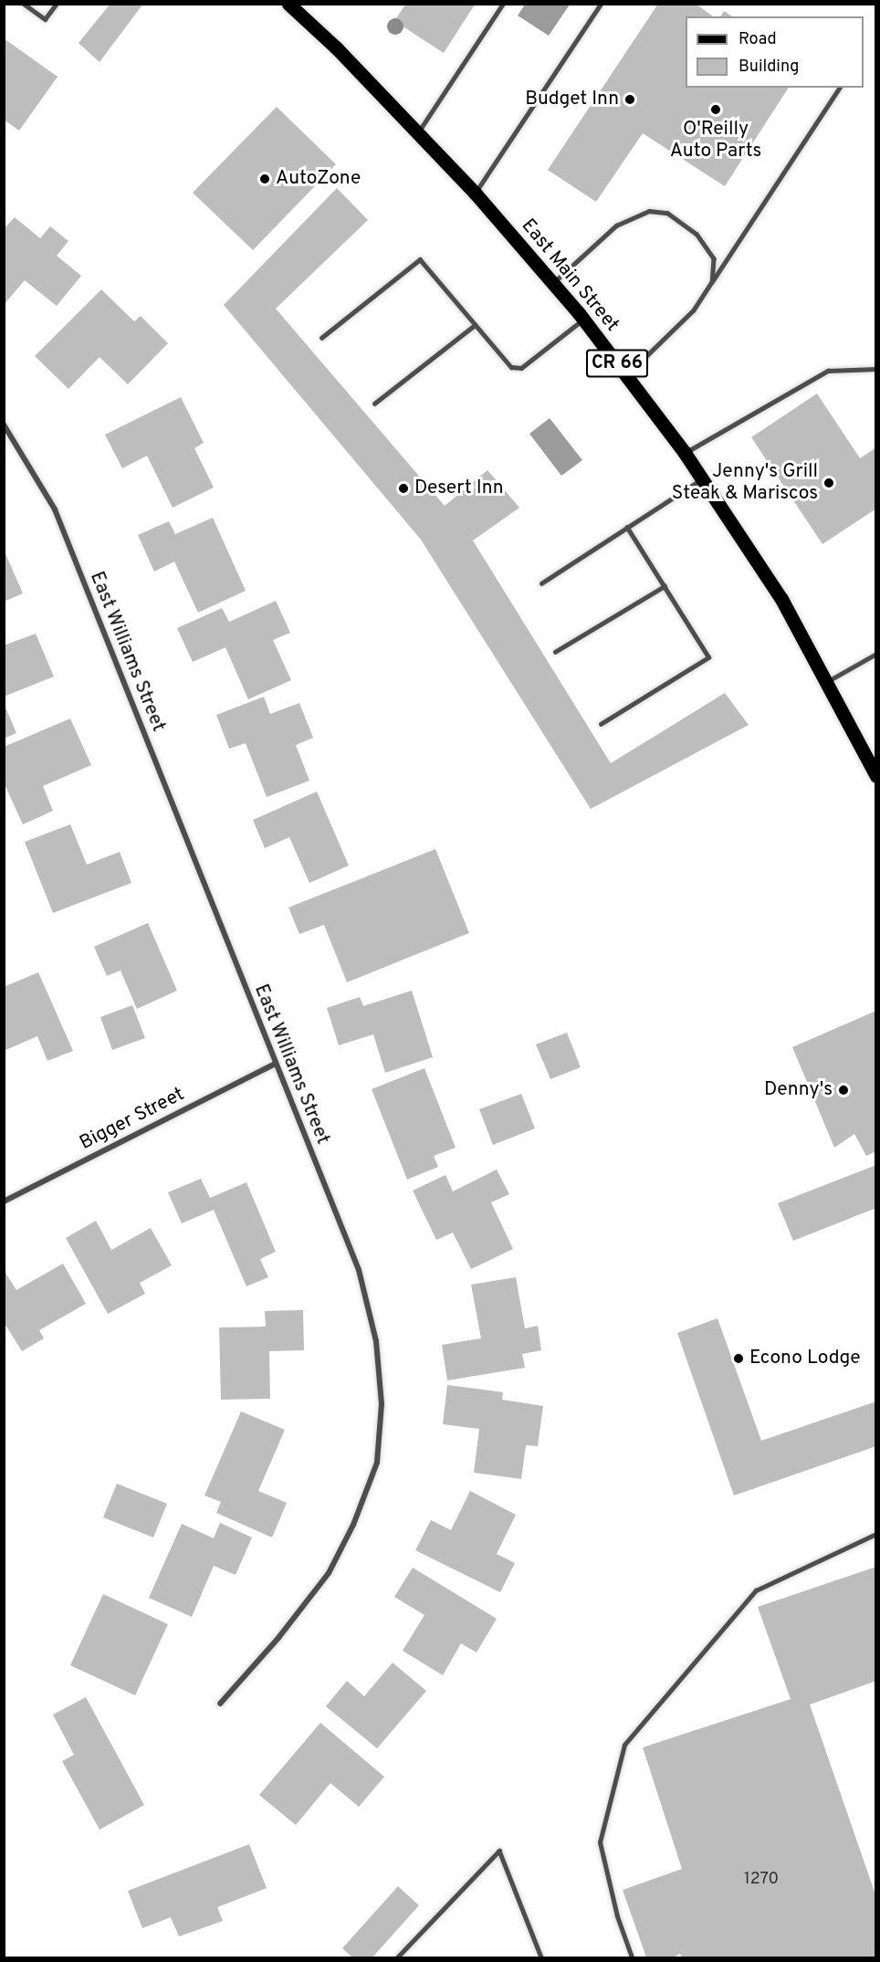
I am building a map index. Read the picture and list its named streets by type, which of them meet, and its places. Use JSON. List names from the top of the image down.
{
  "streets": {
    "main road": ["East Main Street", "CR 66"],
    "street": ["East Williams Street", "Bigger Street"]
  },
  "crossings": [
    ["East Williams Street", "Bigger Street"]
  ],
  "places": [
    "Budget Inn",
    "O'Reilly Auto Parts",
    "AutoZone",
    "Jenny's Grill Steak & Mariscos",
    "Desert Inn",
    "Denny's",
    "Econo Lodge"
  ],
  "house_numbers": ["1270"],
  "legend": ["Road", "Building"]
}
